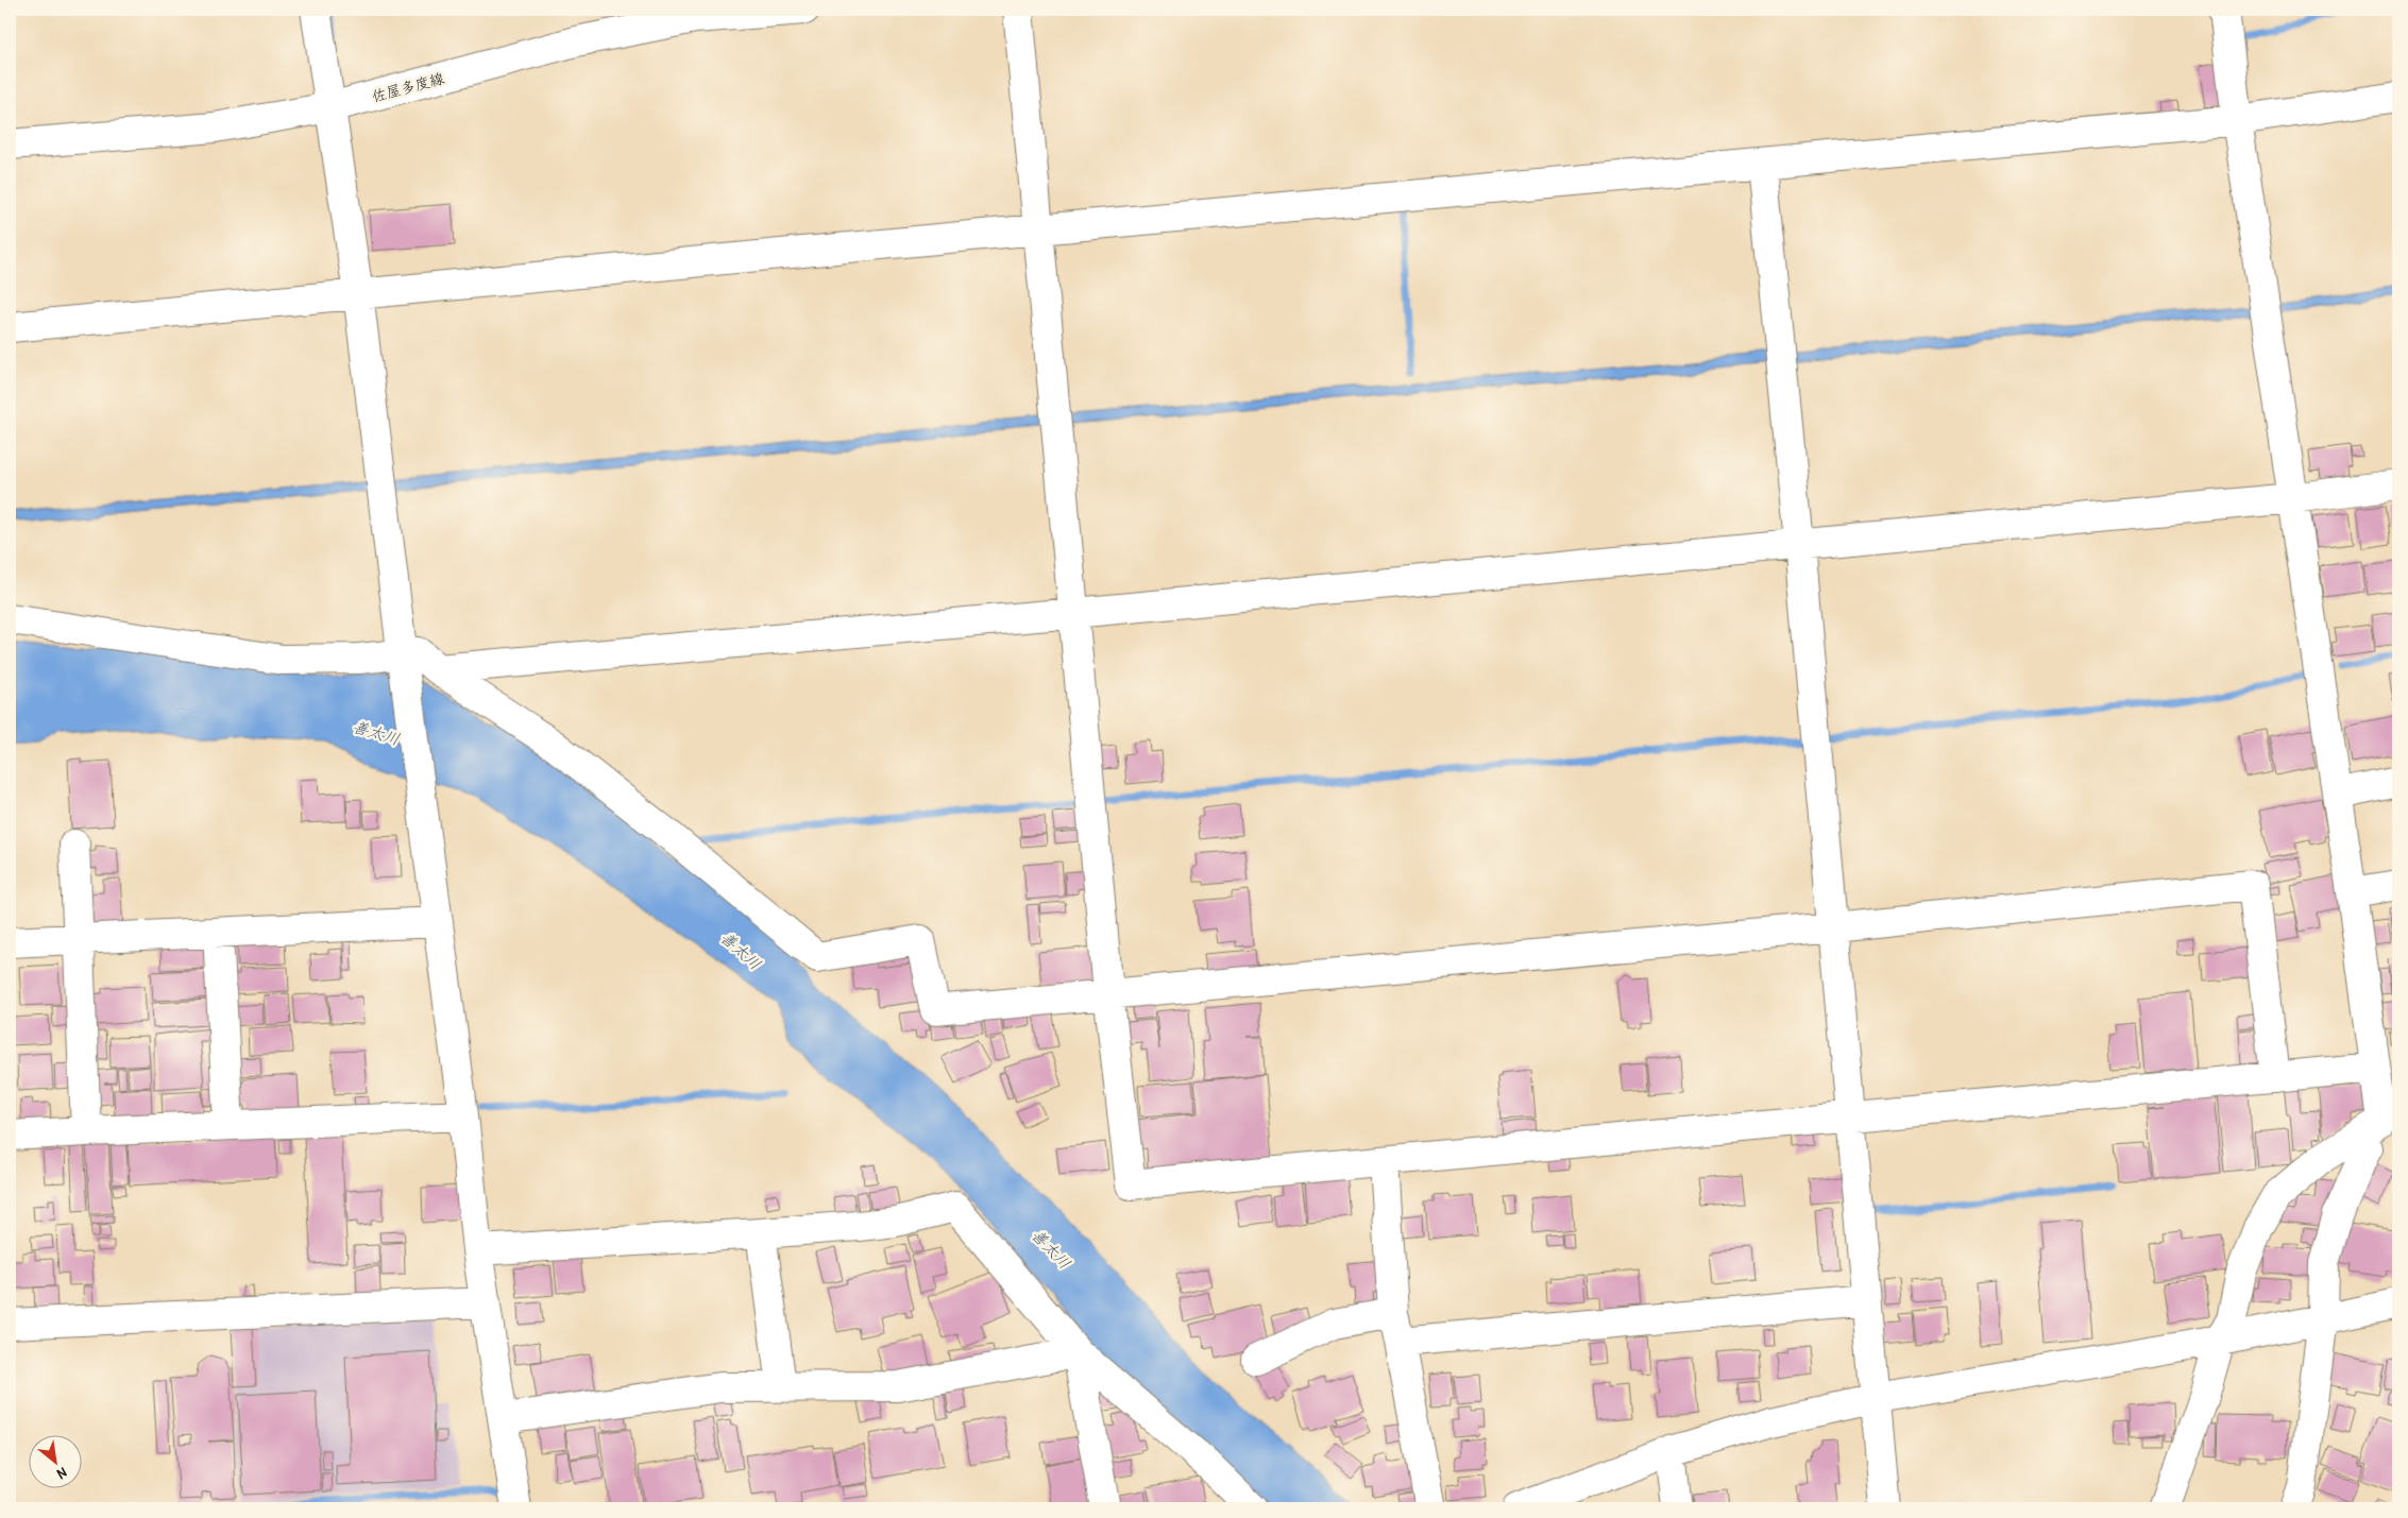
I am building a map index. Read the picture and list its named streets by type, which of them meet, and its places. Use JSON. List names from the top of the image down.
{
  "streets": {
    "street": ["佐屋多度線"]
  },
  "water": ["善太川"],
  "north": "bottom right"
}
